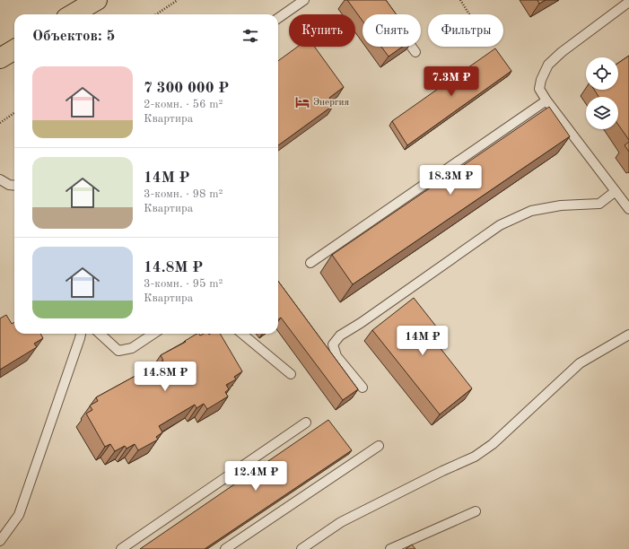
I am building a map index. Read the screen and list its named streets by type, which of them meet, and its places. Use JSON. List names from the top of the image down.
{
  "places": {
    "hotel": ["Энергия"]
  },
  "page": {
    "chip": ["Купить", "Снять", "Фильтры"],
    "heading": "Объектов: 5",
    "list": [
      {
        "name": "7 300 000 ₽",
        "note": "2-комн. · 56 m² · Квартира"
      },
      {
        "name": "14M ₽",
        "note": "3-комн. · 98 m² · Квартира"
      },
      {
        "name": "14.8M ₽",
        "note": "3-комн. · 95 m² · Квартира"
      }
    ],
    "price": [
      "7.3M ₽",
      "18.3M ₽",
      "14M ₽",
      "14.8M ₽",
      "12.4M ₽"
    ]
  }
}
